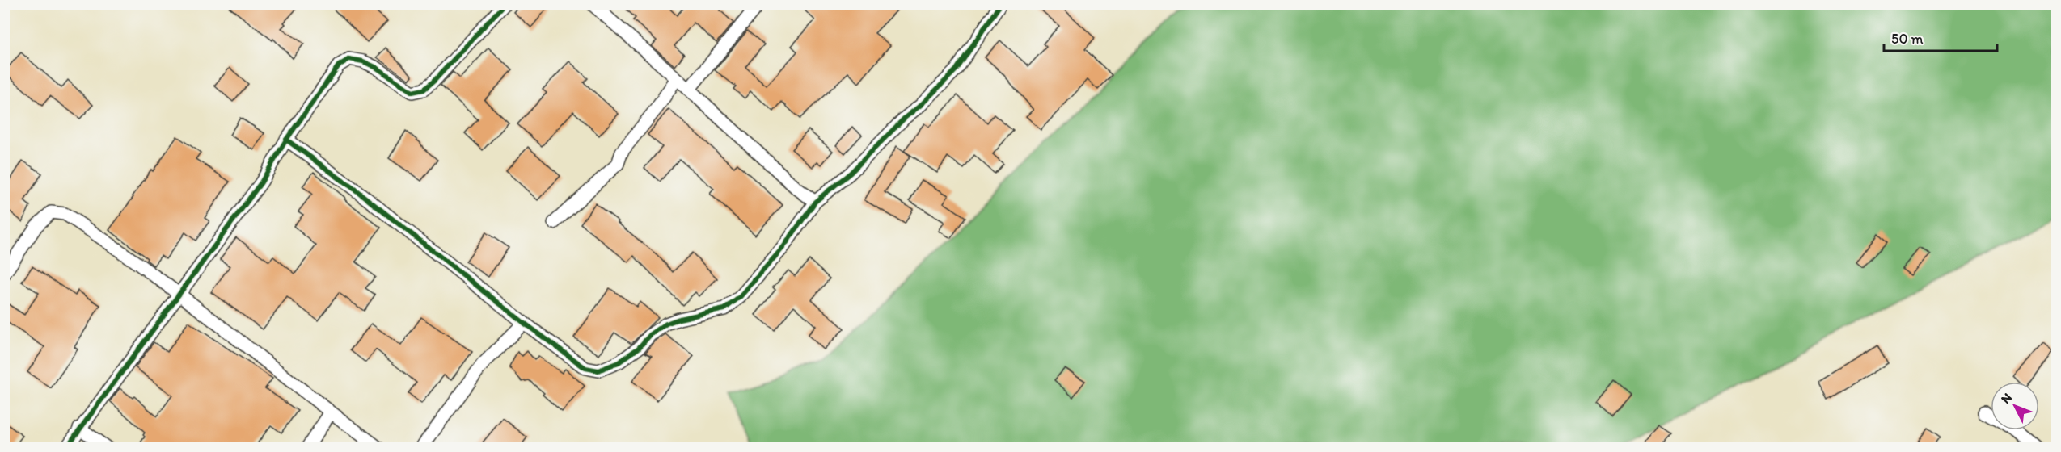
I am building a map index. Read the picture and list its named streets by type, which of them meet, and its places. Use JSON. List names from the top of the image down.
{
  "scale_bar": "50 m",
  "north": "top left"
}
